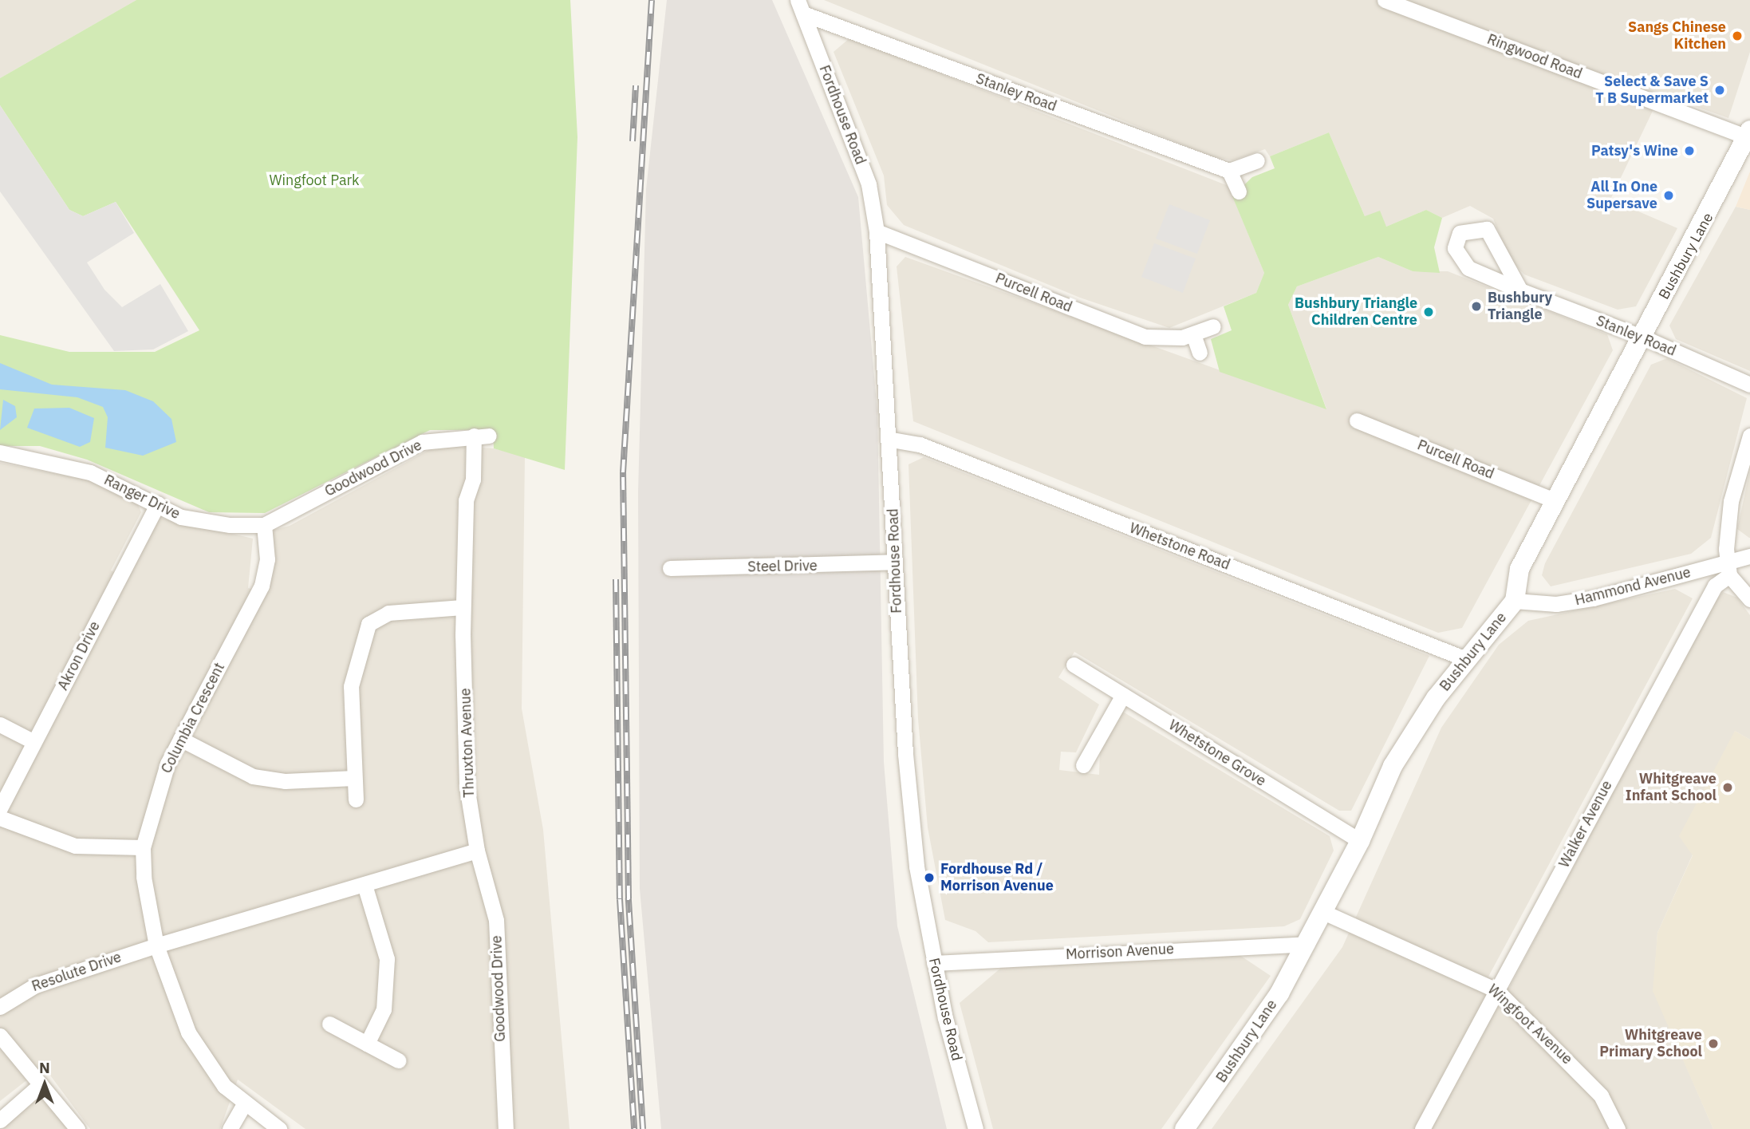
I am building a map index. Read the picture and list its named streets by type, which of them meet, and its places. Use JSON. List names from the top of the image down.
{
  "streets": {
    "street": [
      "Ringwood Road",
      "Stanley Road",
      "Fordhouse Road",
      "Bushbury Lane",
      "Purcell Road",
      "Goodwood Drive",
      "Ranger Drive",
      "Whetstone Road",
      "Steel Drive",
      "Hammond Avenue",
      "Akron Drive",
      "Columbia Crescent",
      "Thruxton Avenue",
      "Whetstone Grove",
      "Walker Avenue",
      "Morrison Avenue",
      "Resolute Drive",
      "Wingfoot Avenue"
    ]
  },
  "crossings": [
    ["Ringwood Road", "Bushbury Lane"],
    ["Stanley Road", "Fordhouse Road"],
    ["Stanley Road", "Bushbury Lane"],
    ["Fordhouse Road", "Purcell Road"],
    ["Fordhouse Road", "Whetstone Road"],
    ["Fordhouse Road", "Steel Drive"],
    ["Fordhouse Road", "Morrison Avenue"],
    ["Bushbury Lane", "Purcell Road"],
    ["Bushbury Lane", "Whetstone Road"],
    ["Bushbury Lane", "Hammond Avenue"],
    ["Bushbury Lane", "Whetstone Grove"],
    ["Bushbury Lane", "Morrison Avenue"],
    ["Bushbury Lane", "Wingfoot Avenue"],
    ["Goodwood Drive", "Ranger Drive"],
    ["Goodwood Drive", "Columbia Crescent"],
    ["Goodwood Drive", "Thruxton Avenue"],
    ["Ranger Drive", "Akron Drive"],
    ["Ranger Drive", "Columbia Crescent"],
    ["Hammond Avenue", "Walker Avenue"],
    ["Columbia Crescent", "Resolute Drive"],
    ["Walker Avenue", "Wingfoot Avenue"]
  ],
  "parks": ["Wingfoot Park"],
  "places": [
    "Sangs Chinese Kitchen",
    "Select & Save S T B Supermarket",
    "Patsy's Wine",
    "All In One Supersave",
    "Bushbury Triangle",
    "Bushbury Triangle Children Centre",
    "Whitgreave Infant School",
    "Fordhouse Rd / Morrison Avenue",
    "Whitgreave Primary School"
  ],
  "north": "top"
}
